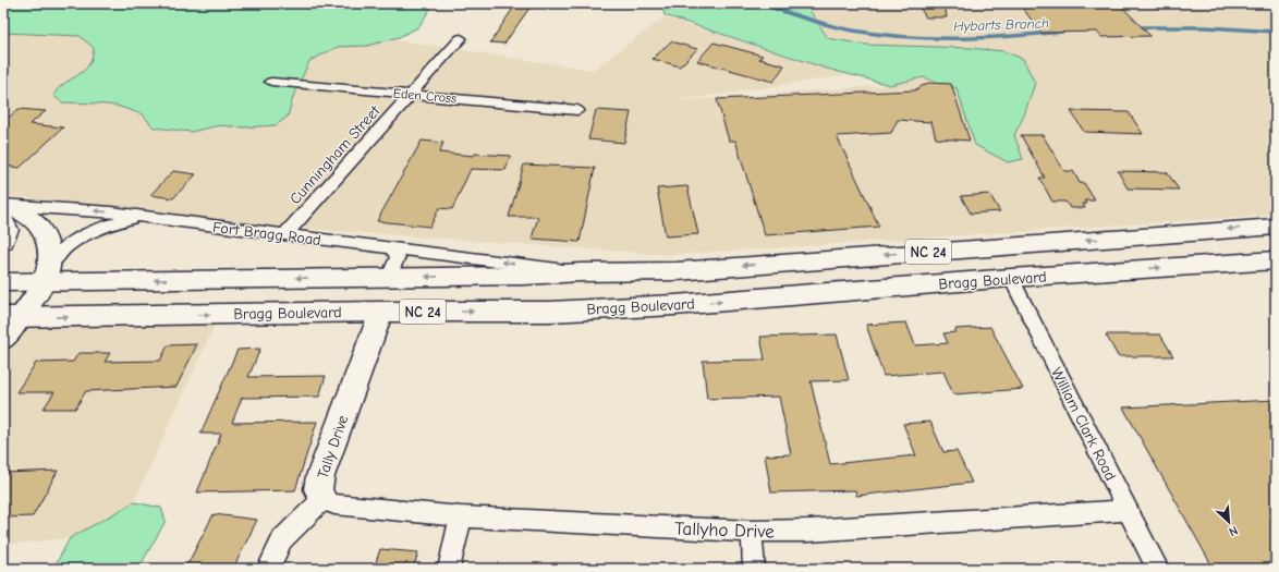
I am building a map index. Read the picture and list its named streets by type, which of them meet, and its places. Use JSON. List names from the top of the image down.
{
  "streets": {
    "main road": [
      "Fort Bragg Road",
      "NC 24",
      "Bragg Boulevard",
      "Tally Drive"
    ],
    "street": [
      "Eden Cross",
      "Cunningham Street",
      "William Clark Road",
      "Tallyho Drive"
    ]
  },
  "crossings": [
    ["Eden Cross", "Cunningham Street"],
    ["Cunningham Street", "Fort Bragg Road"],
    ["Fort Bragg Road", "NC 24"],
    ["Fort Bragg Road", "Bragg Boulevard"],
    ["Bragg Boulevard", "William Clark Road"],
    ["Bragg Boulevard", "Tally Drive"],
    ["William Clark Road", "Tallyho Drive"],
    ["Tally Drive", "Tallyho Drive"]
  ],
  "one_way": ["Fort Bragg Road"],
  "water": ["Hybarts Branch"],
  "north": "bottom right"
}
